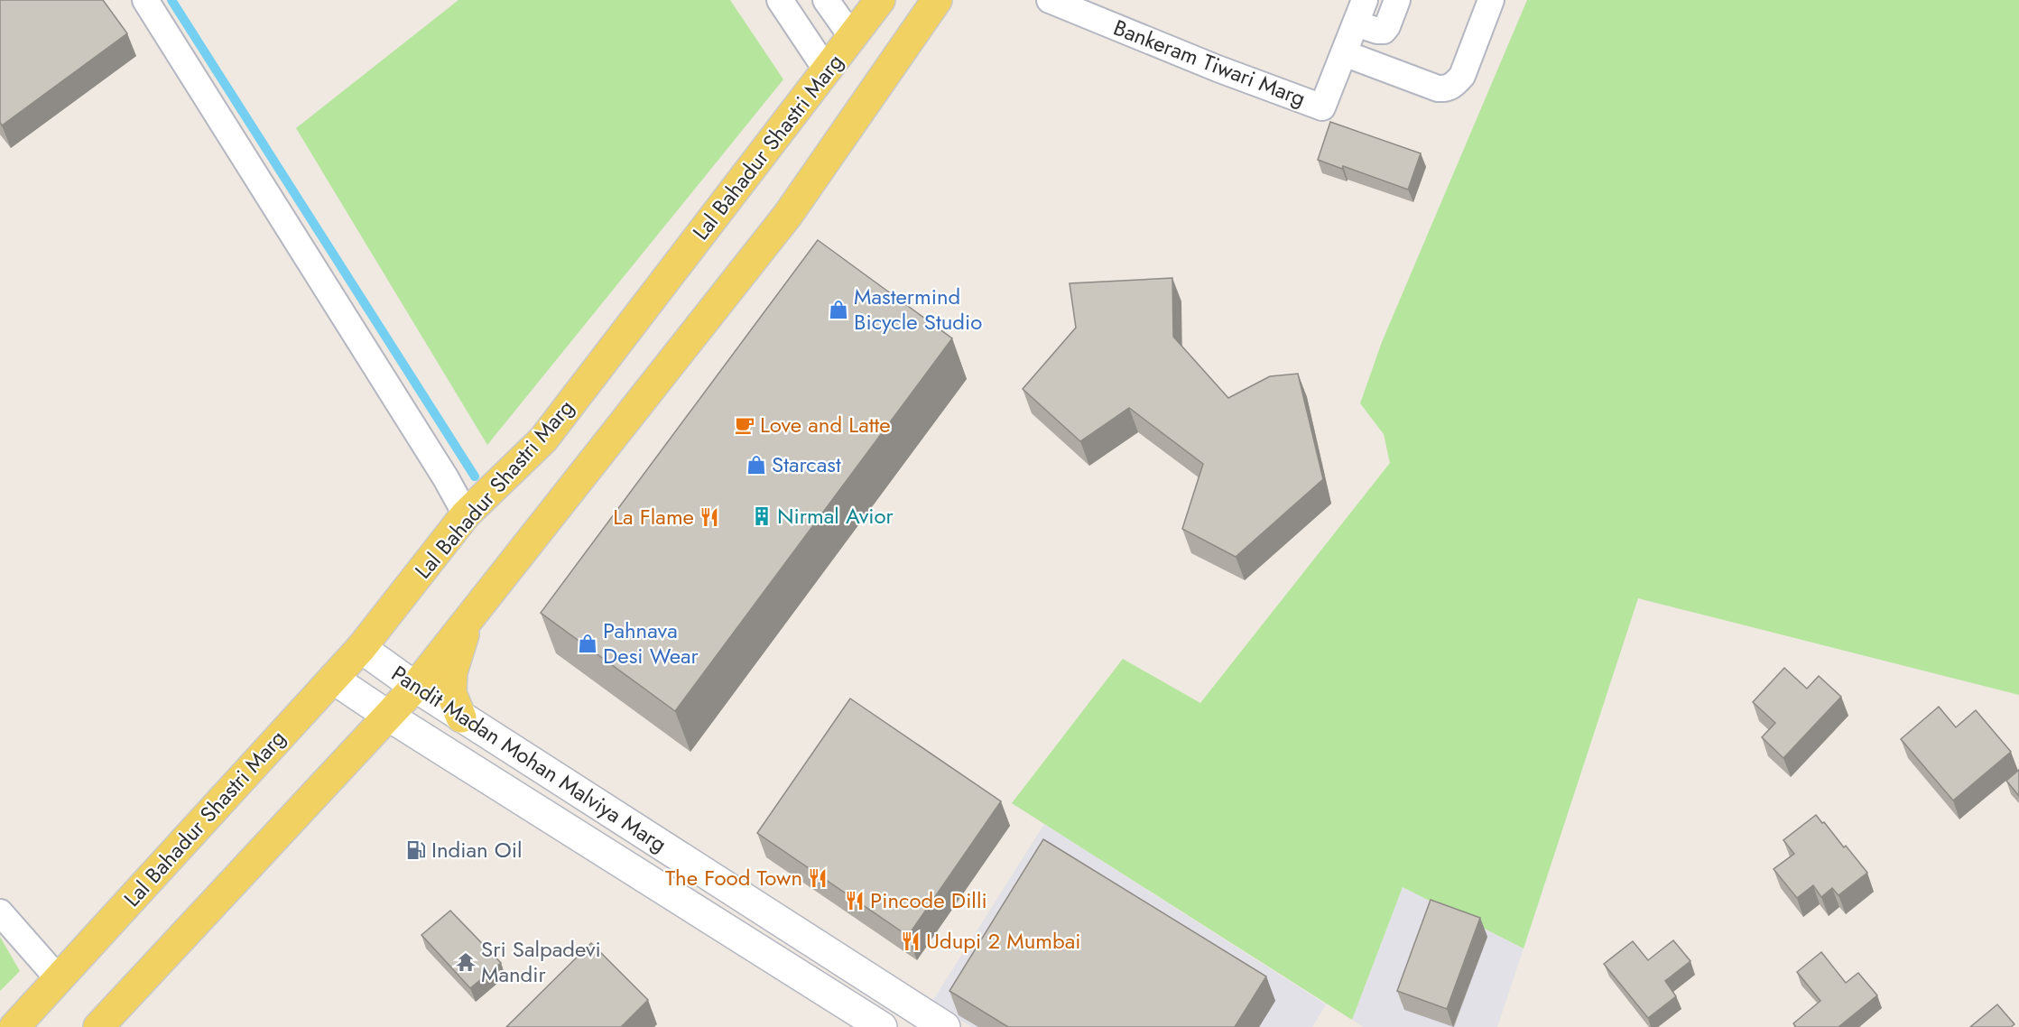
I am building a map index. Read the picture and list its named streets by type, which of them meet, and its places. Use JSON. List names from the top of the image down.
{
  "streets": {
    "main road": ["Lal Bahadur Shastri Marg"],
    "street": ["Bankeram Tiwari Marg", "Pandit Madan Mohan Malviya Marg"]
  },
  "crossings": [
    ["Lal Bahadur Shastri Marg", "Pandit Madan Mohan Malviya Marg"]
  ],
  "places": {
    "shop": ["Mastermind Bicycle Studio", "Starcast", "Pahnava Desi Wear"],
    "cafe": ["Love and Latte"],
    "building": ["Nirmal Avior"],
    "restaurant": [
      "La Flame",
      "The Food Town",
      "Pincode Dilli",
      "Udupi 2 Mumbai"
    ],
    "fuel station": ["Indian Oil"],
    "temple": ["Sri Salpadevi Mandir"]
  }
}
